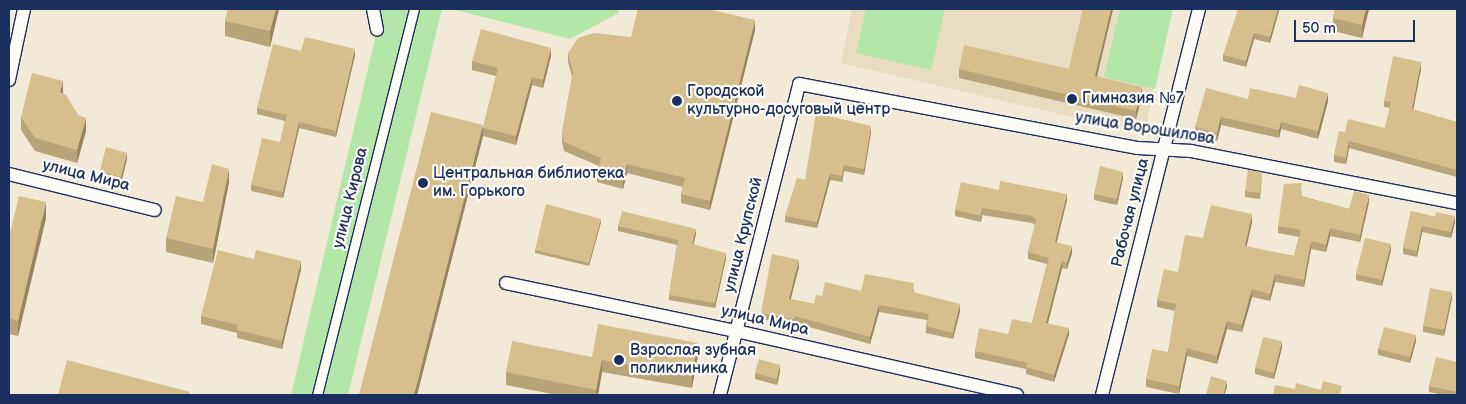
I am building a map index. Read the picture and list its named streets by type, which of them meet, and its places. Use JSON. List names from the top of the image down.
{
  "streets": {
    "street": [
      "улица Ворошилова",
      "улица Мира",
      "улица Кирова",
      "Рабочая улица",
      "улица Крупской"
    ]
  },
  "crossings": [
    ["улица Ворошилова", "Рабочая улица"],
    ["улица Ворошилова", "улица Крупской"],
    ["улица Мира", "улица Крупской"]
  ],
  "places": [
    "Гимназия №7",
    "Городской культурно-досуговый центр",
    "Центральная библиотека им. Горького",
    "Взрослая зубная поликлиника"
  ],
  "scale_bar": "50 m"
}
